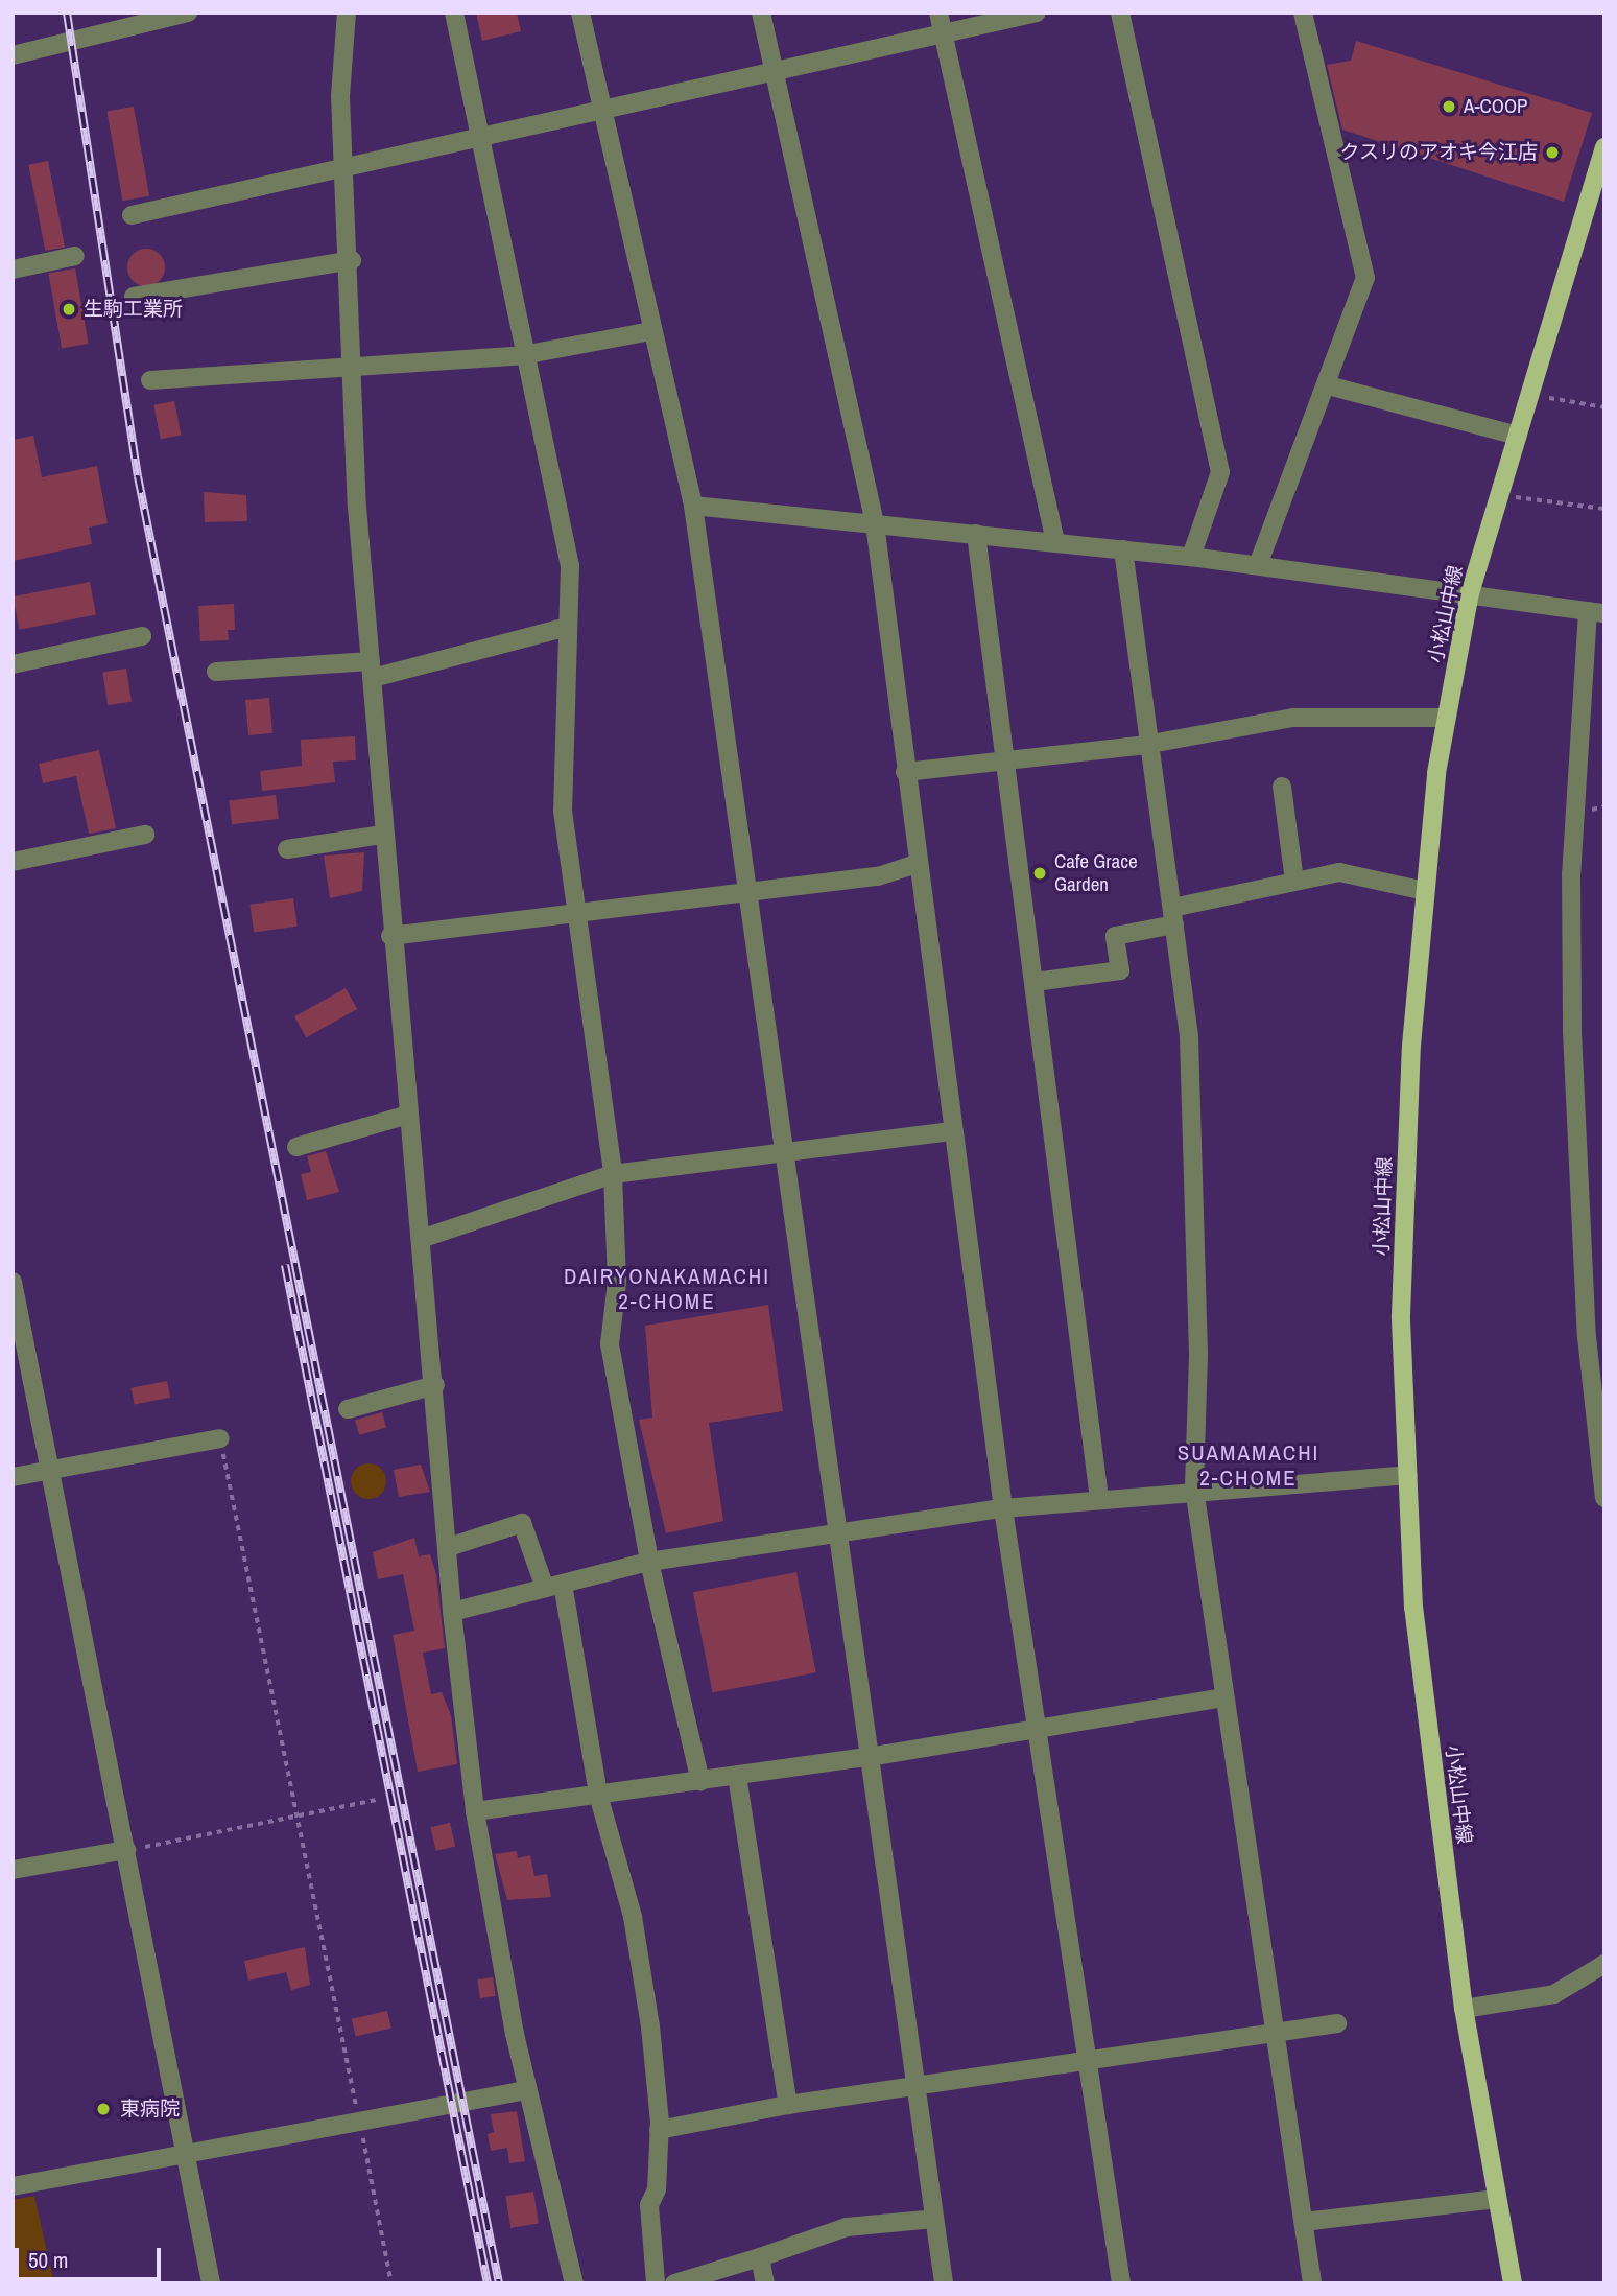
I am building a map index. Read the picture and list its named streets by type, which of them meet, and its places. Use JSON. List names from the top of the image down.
{
  "streets": {
    "main road": ["小松山中線"]
  },
  "districts": ["DAIRYONAKAMACHI 2-CHOME", "SUAMAMACHI 2-CHOME"],
  "places": [
    "A-COOP",
    "クスリのアオキ今江店",
    "生駒工業所",
    "Cafe Grace Garden",
    "東病院"
  ],
  "scale_bar": "50 m"
}
